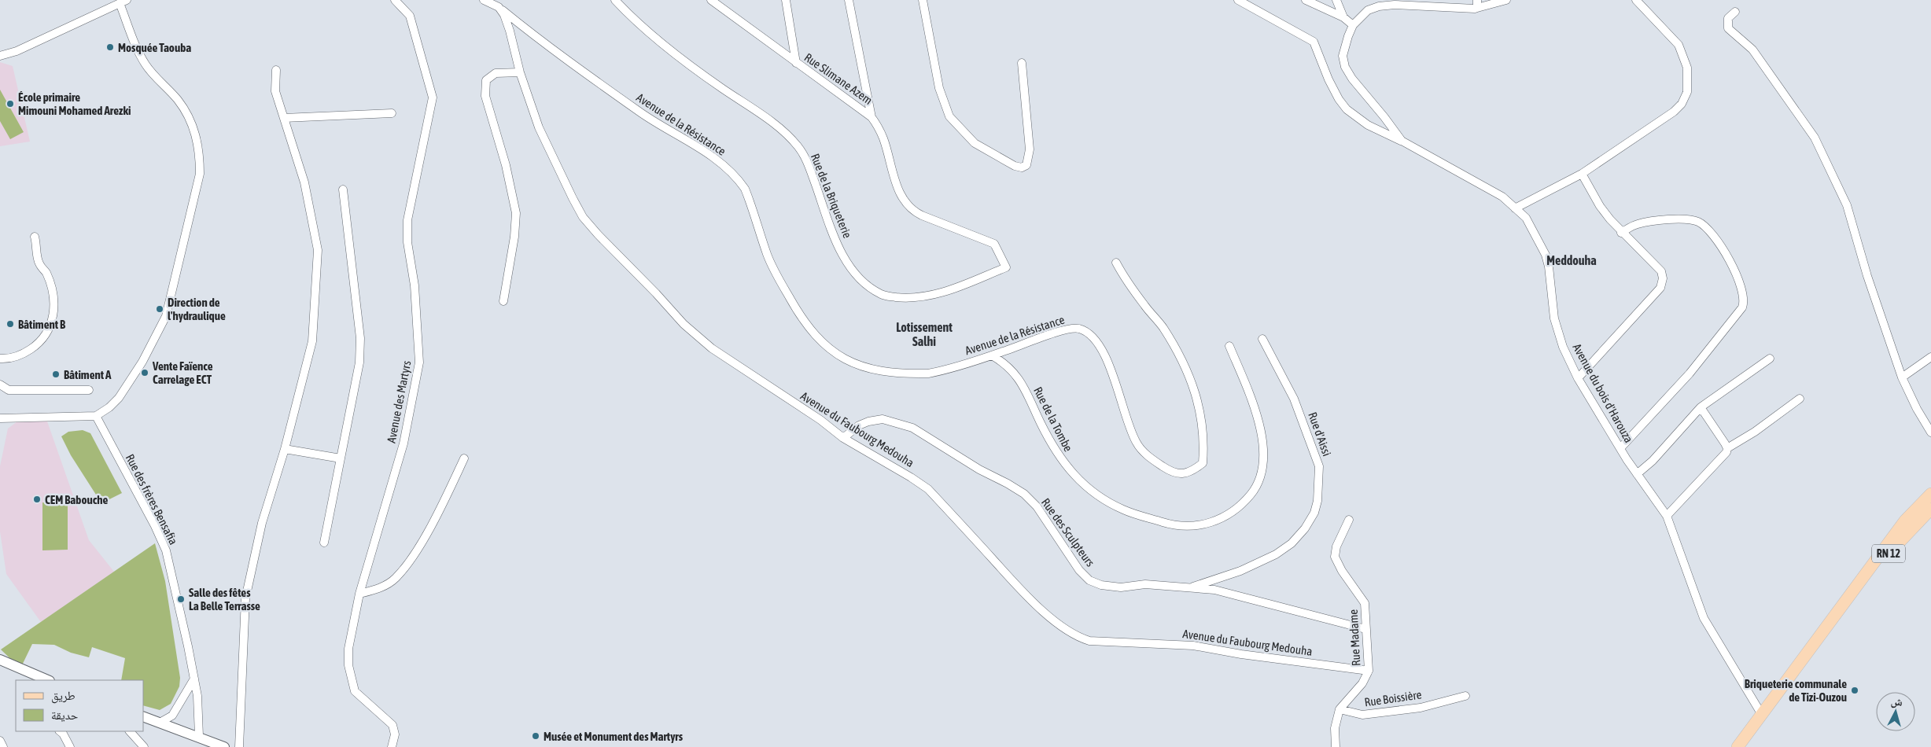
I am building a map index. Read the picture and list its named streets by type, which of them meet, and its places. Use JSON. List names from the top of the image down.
{
  "streets": {
    "main road": ["RN 12"],
    "street": [
      "Rue Slimane Azem",
      "Avenue de la Résistance",
      "Rue de la Briqueterie",
      "Avenue du bois d'Harouza",
      "Avenue des Martyrs",
      "Rue de la Tombe",
      "Avenue du Faubourg Medouha",
      "Rue d'Aissi",
      "Rue des frères Bensafia",
      "Rue des Sculpteurs",
      "Rue Madame",
      "Rue Boissière"
    ]
  },
  "crossings": [
    ["Rue Slimane Azem", "Rue de la Briqueterie"],
    ["Avenue de la Résistance", "Rue de la Tombe"],
    ["Avenue de la Résistance", "Avenue du Faubourg Medouha"],
    ["Avenue du bois d'Harouza", "RN 12"],
    ["Avenue du Faubourg Medouha", "Rue des Sculpteurs"],
    ["Avenue du Faubourg Medouha", "Rue Madame"],
    ["Rue d'Aissi", "Rue des Sculpteurs"],
    ["Rue des Sculpteurs", "Rue Madame"],
    ["Rue Madame", "Rue Boissière"]
  ],
  "districts": ["Meddouha", "Lotissement Salhi"],
  "places": [
    "Mosquée Taouba",
    "École primaire Mimouni Mohamed Arezki",
    "Direction de l'hydraulique",
    "Bâtiment B",
    "Vente Faïence Carrelage ECT",
    "Bâtiment A",
    "CEM Babouche",
    "Salle des fêtes La Belle Terrasse",
    "Briqueterie communale de Tizi-Ouzou",
    "Musée et Monument des Martyrs"
  ],
  "legend": ["طريق", "حديقة"],
  "north": "top"
}
